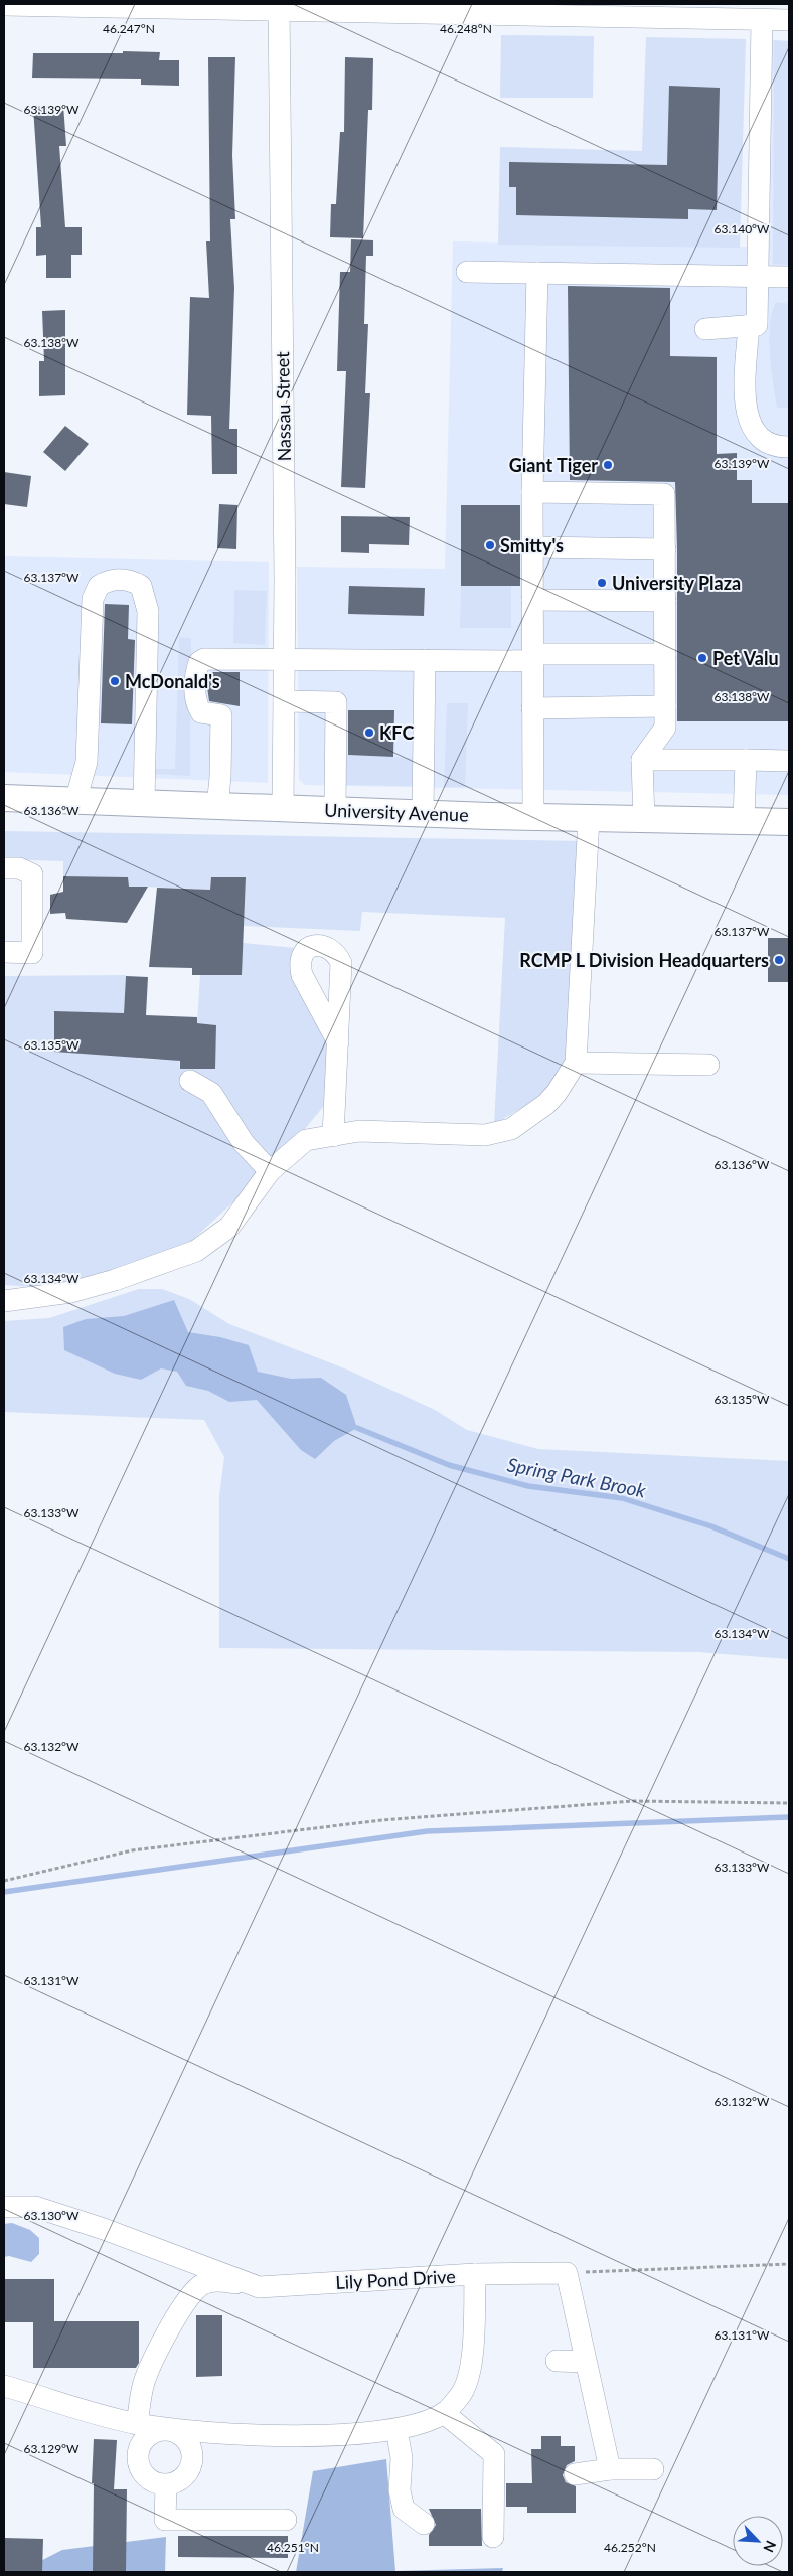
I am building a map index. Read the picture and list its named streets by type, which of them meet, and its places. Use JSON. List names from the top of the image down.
{
  "streets": {
    "main road": ["University Avenue"],
    "street": ["Nassau Street", "Lily Pond Drive"]
  },
  "crossings": [
    ["Nassau Street", "University Avenue"]
  ],
  "water": ["Spring Park Brook"],
  "places": [
    "Giant Tiger",
    "Smitty's",
    "University Plaza",
    "Pet Valu",
    "McDonald's",
    "KFC",
    "RCMP L Division Headquarters"
  ],
  "north": "bottom right",
  "coordinates": [
    "46.247°N",
    "46.248°N",
    "63.139°W",
    "63.140°W",
    "63.138°W",
    "63.137°W",
    "63.136°W",
    "63.135°W",
    "63.134°W",
    "63.133°W",
    "63.132°W",
    "63.131°W",
    "63.130°W",
    "63.129°W",
    "46.251°N",
    "46.252°N"
  ]
}
